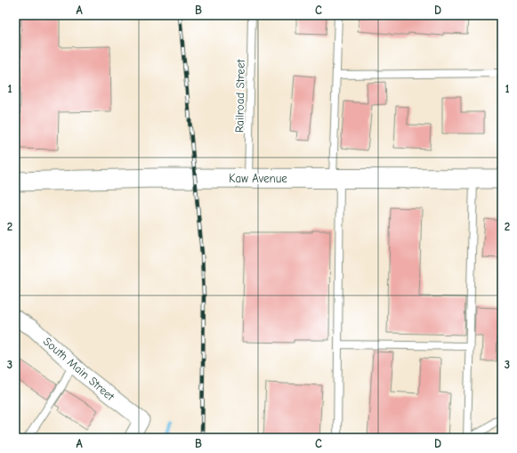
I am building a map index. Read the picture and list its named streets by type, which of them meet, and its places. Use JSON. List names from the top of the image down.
{
  "streets": {
    "street": ["Kaw Avenue", "South Main Street"],
    "lane": ["Railroad Street"]
  },
  "crossings": [
    ["Railroad Street", "Kaw Avenue"]
  ],
  "grid": {
    "columns": [
      "A",
      "B",
      "C",
      "D"
    ],
    "rows": ["1", "2", "3"]
  }
}
